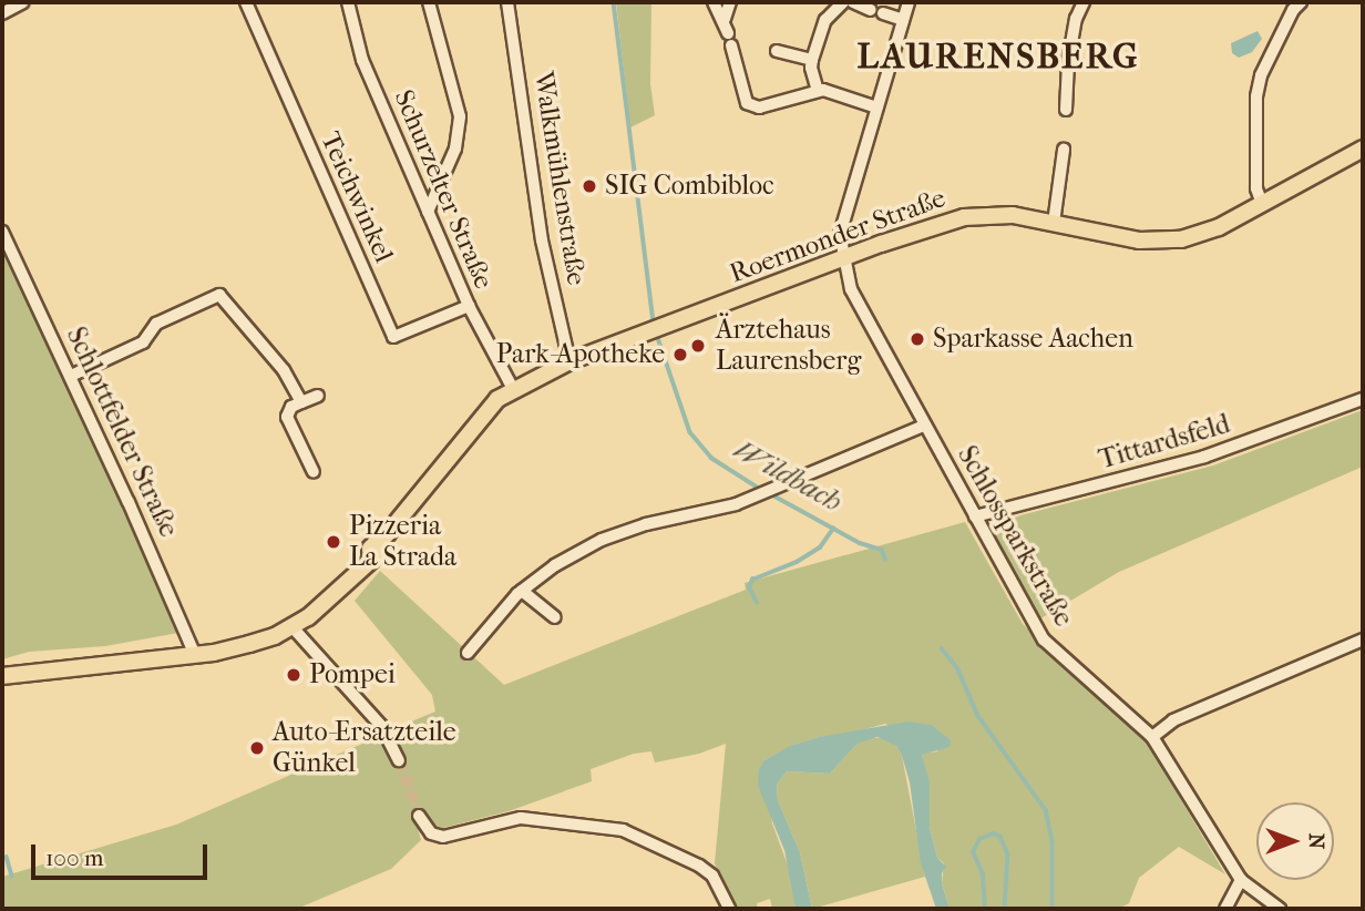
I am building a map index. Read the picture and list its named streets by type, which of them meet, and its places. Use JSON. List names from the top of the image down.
{
  "streets": {
    "main road": ["Roermonder Straße"],
    "street": [
      "Walkmühlenstraße",
      "Schurzelter Straße",
      "Teichwinkel",
      "Schlottfelder Straße",
      "Tittardsfeld",
      "Schlossparkstraße"
    ]
  },
  "crossings": [
    ["Walkmühlenstraße", "Roermonder Straße"],
    ["Schurzelter Straße", "Teichwinkel"],
    ["Schurzelter Straße", "Roermonder Straße"],
    ["Roermonder Straße", "Schlottfelder Straße"],
    ["Roermonder Straße", "Schlossparkstraße"],
    ["Tittardsfeld", "Schlossparkstraße"]
  ],
  "districts": ["LAURENSBERG"],
  "water": ["Wildbach"],
  "places": [
    "SIG Combibloc",
    "Sparkasse Aachen",
    "Ärztehaus Laurensberg",
    "Park-Apotheke",
    "Pizzeria La Strada",
    "Pompei",
    "Auto-Ersatzteile Günkel"
  ],
  "scale_bar": "100 m",
  "north": "right"
}
